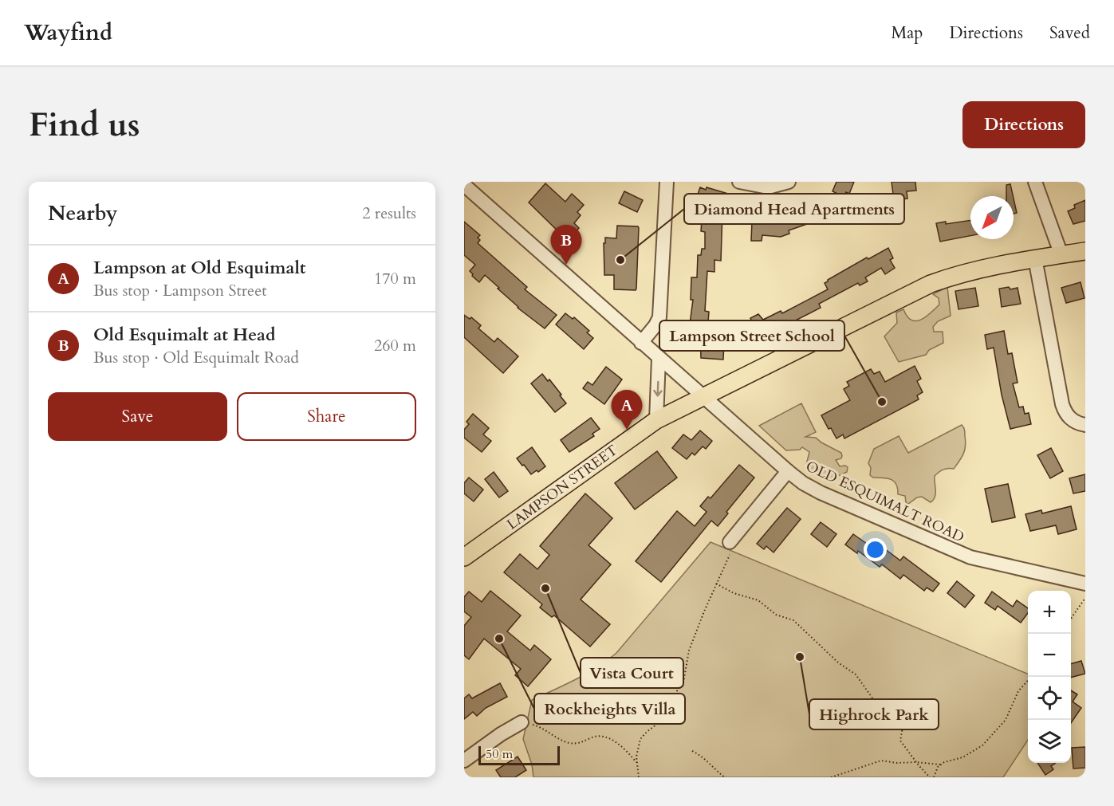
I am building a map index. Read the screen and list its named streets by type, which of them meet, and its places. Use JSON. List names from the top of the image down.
{
  "streets": {
    "main road": ["LAMPSON STREET"],
    "street": ["OLD ESQUIMALT ROAD"]
  },
  "crossings": [
    ["LAMPSON STREET", "OLD ESQUIMALT ROAD"]
  ],
  "places": [
    "Diamond Head Apartments",
    "Lampson Street School",
    "Vista Court",
    "Rockheights Villa",
    "Highrock Park"
  ],
  "scale_bar": "50 m",
  "north": "bottom left",
  "page": {
    "header": "Wayfind",
    "nav": ["Map", "Directions", "Saved"],
    "buttons": [
      "Directions",
      ["Save", "Share"]
    ],
    "title": "Find us",
    "heading": ["Nearby", "2 results"],
    "pins": ["B", "A"],
    "list": [
      {
        "mark": "A",
        "name": "Lampson at Old Esquimalt",
        "note": "Bus stop · Lampson Street",
        "value": "170 m"
      },
      {
        "mark": "B",
        "name": "Old Esquimalt at Head",
        "note": "Bus stop · Old Esquimalt Road",
        "value": "260 m"
      }
    ],
    "map_buttons": ["+", "−"],
    "scale": "50 m"
  }
}
